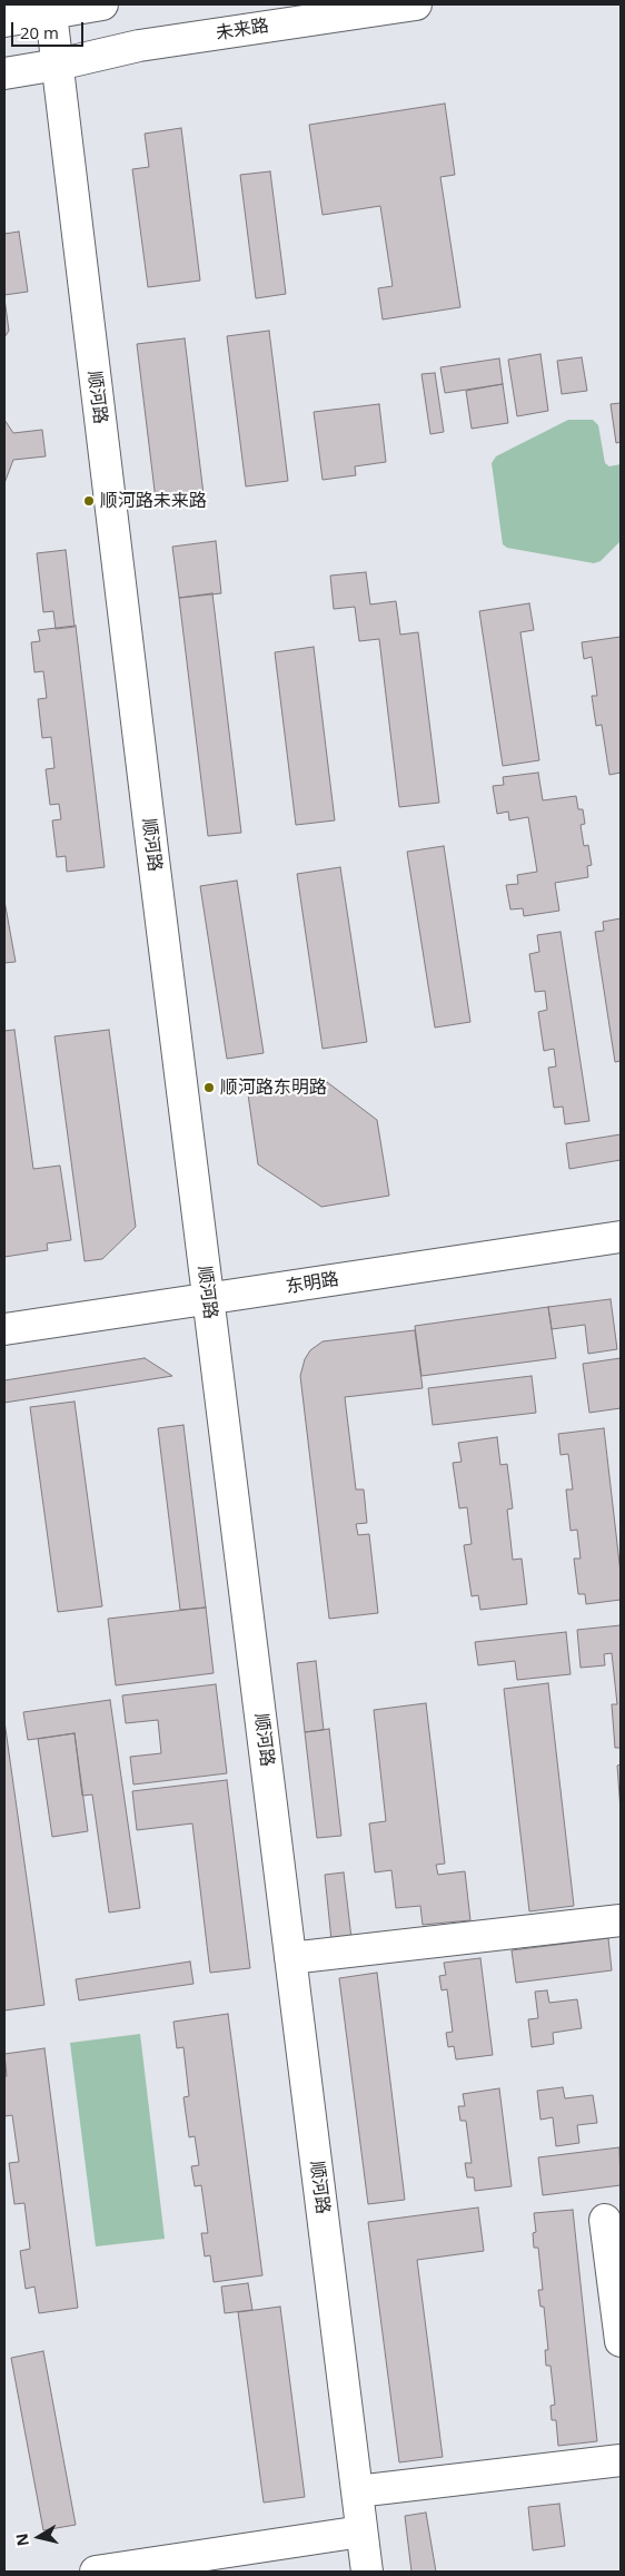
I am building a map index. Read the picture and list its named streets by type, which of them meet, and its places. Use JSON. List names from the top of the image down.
{
  "streets": {
    "street": ["未来路", "顺河路", "东明路"]
  },
  "crossings": [
    ["未来路", "顺河路"],
    ["顺河路", "东明路"]
  ],
  "places": ["顺河路未来路", "顺河路东明路"],
  "scale_bar": "20 m",
  "north": "left"
}
